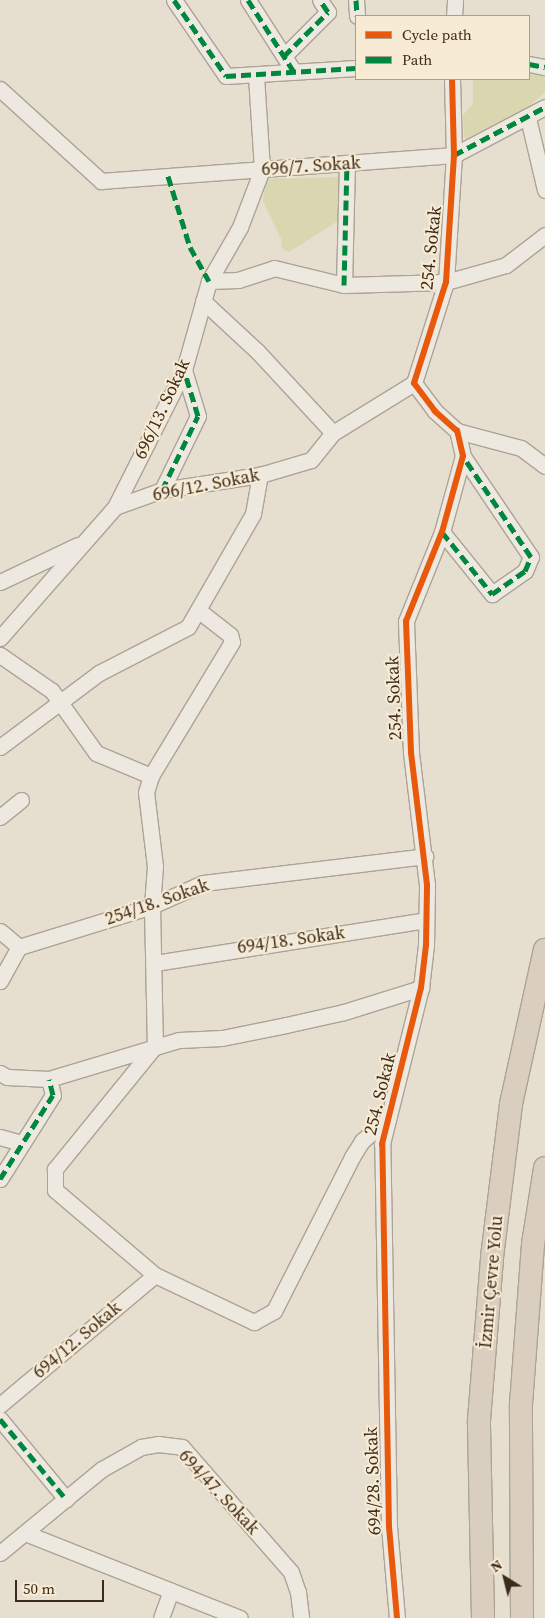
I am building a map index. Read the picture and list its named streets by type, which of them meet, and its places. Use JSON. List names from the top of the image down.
{
  "streets": {
    "highway": ["İzmir Çevre Yolu"],
    "street": [
      "696/7. Sokak",
      "254. Sokak",
      "696/13. Sokak",
      "696/12. Sokak",
      "254/18. Sokak",
      "694/18. Sokak",
      "694/12. Sokak",
      "694/28. Sokak",
      "694/47. Sokak"
    ]
  },
  "crossings": [
    ["696/7. Sokak", "254. Sokak"],
    ["696/7. Sokak", "696/13. Sokak"],
    ["254. Sokak", "696/12. Sokak"],
    ["254. Sokak", "254/18. Sokak"],
    ["254. Sokak", "694/18. Sokak"],
    ["254. Sokak", "694/28. Sokak"],
    ["696/13. Sokak", "696/12. Sokak"]
  ],
  "legend": ["Cycle path", "Path"],
  "scale_bar": "50 m",
  "north": "top left"
}
